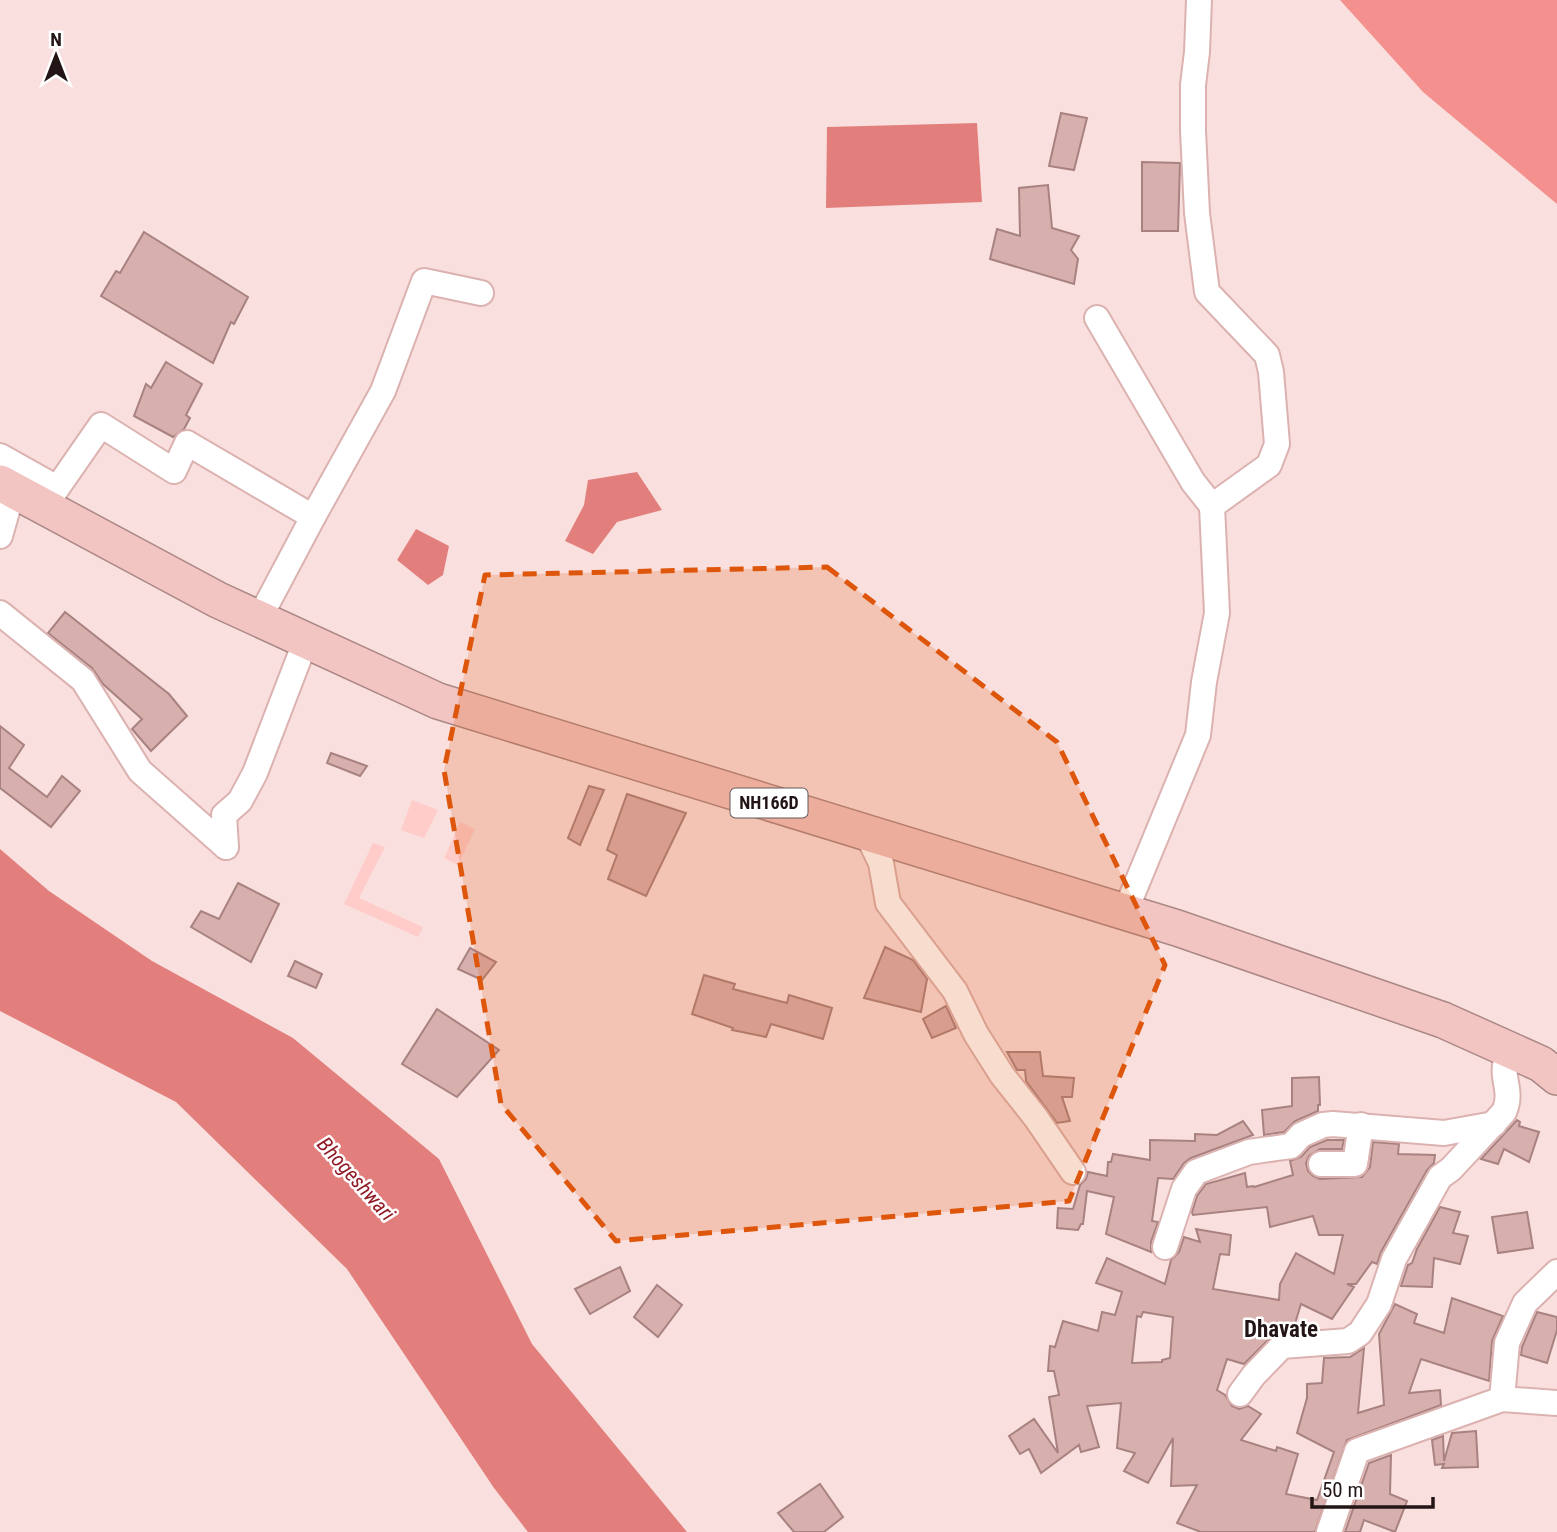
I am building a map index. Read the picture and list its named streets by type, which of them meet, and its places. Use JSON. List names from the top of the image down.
{
  "streets": {
    "highway": ["NH166D"]
  },
  "districts": ["Dhavate"],
  "water": ["Bhogeshwari"],
  "scale_bar": "50 m",
  "north": "top"
}
